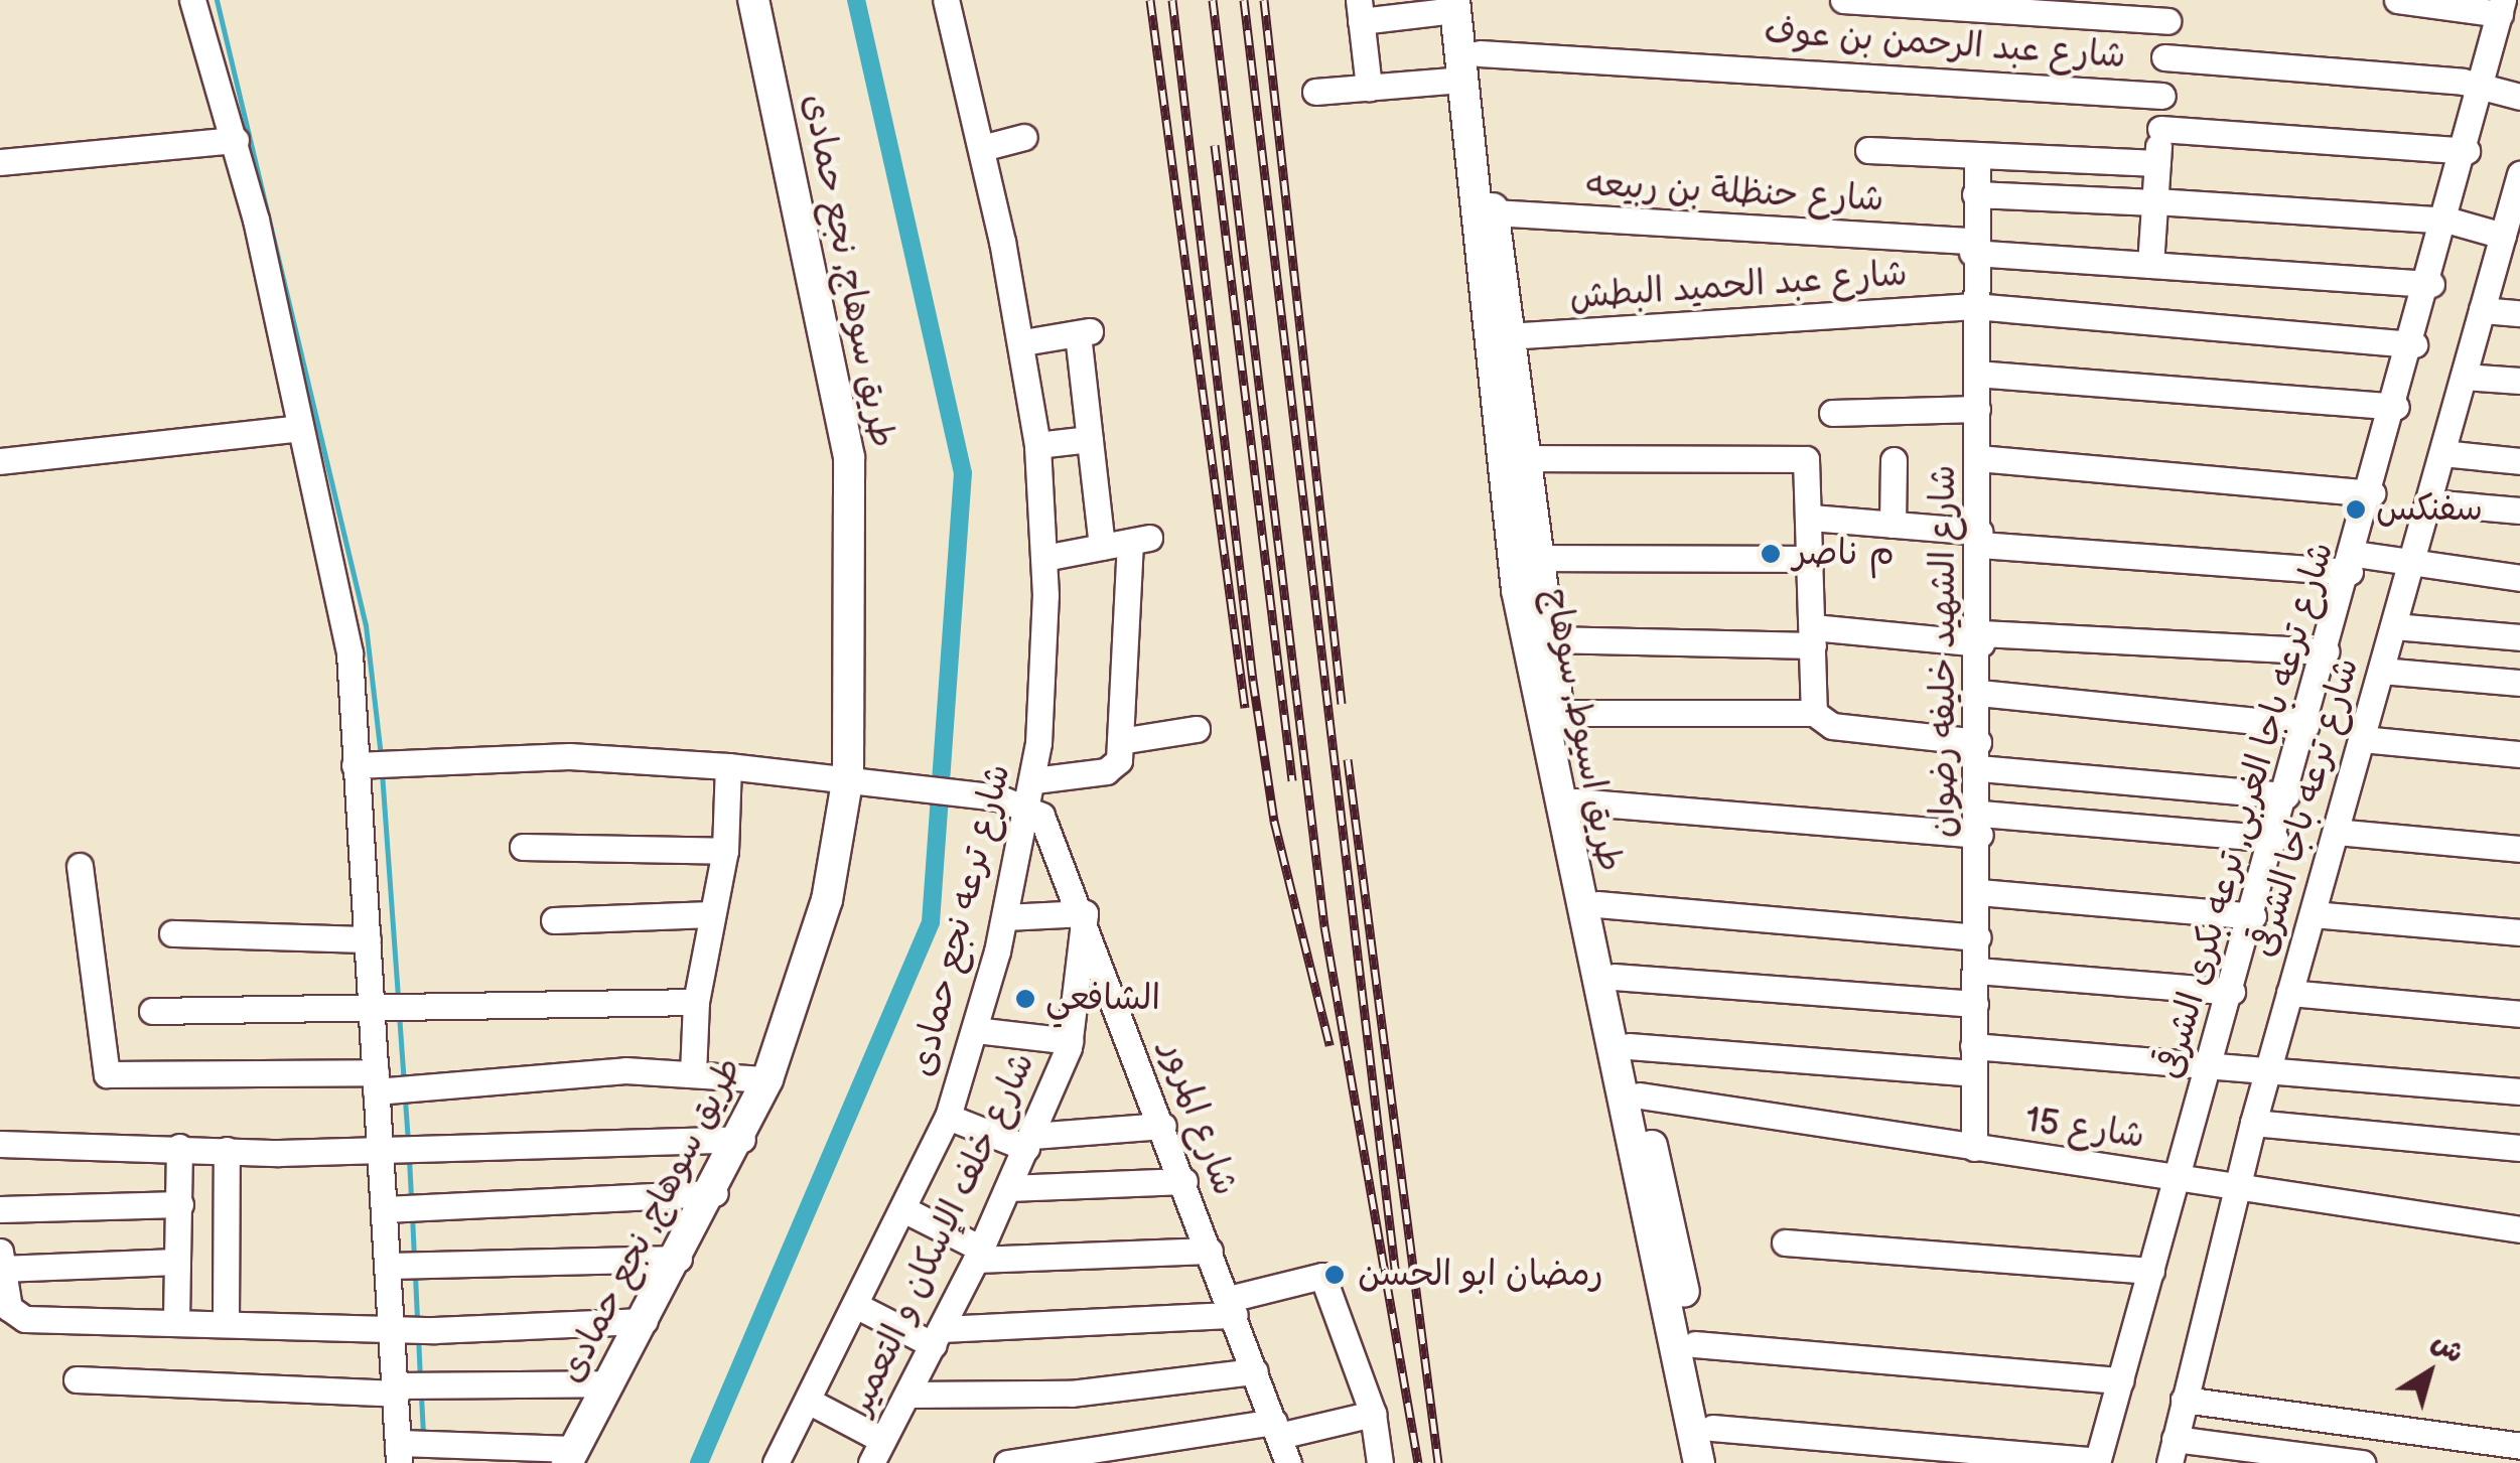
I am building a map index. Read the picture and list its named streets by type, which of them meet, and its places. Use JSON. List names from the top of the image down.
{
  "streets": {
    "main road": ["طريق سوهاج, نجع حمادى", "طريق اسيوط, سوهاج"],
    "street": [
      "شارع عبد الرحمن بن عوف",
      "شارع حنظلة بن ربيعه",
      "شارع عبد الحميد البطش",
      "شارع الشهيد خليفه رضوان",
      "شارع ترعه باجا الشرقى",
      "شارع ترعه باجا الغربى, ترعه بكرى الشرقى",
      "شارع ترعه نجع حمادى",
      "شارع المرور",
      "شارع 15",
      "شارع خلف الإسكان و التعمير"
    ]
  },
  "crossings": [
    ["شارع عبد الرحمن بن عوف", "طريق اسيوط, سوهاج"],
    ["شارع حنظلة بن ربيعه", "شارع الشهيد خليفه رضوان"],
    ["شارع حنظلة بن ربيعه", "طريق اسيوط, سوهاج"],
    ["شارع حنظلة بن ربيعه", "شارع ترعه باجا الغربى, ترعه بكرى الشرقى"],
    ["شارع عبد الحميد البطش", "شارع الشهيد خليفه رضوان"],
    ["شارع عبد الحميد البطش", "طريق اسيوط, سوهاج"],
    ["شارع عبد الحميد البطش", "شارع ترعه باجا الغربى, ترعه بكرى الشرقى"],
    ["شارع الشهيد خليفه رضوان", "شارع 15"],
    ["طريق اسيوط, سوهاج", "شارع 15"],
    ["شارع ترعه باجا الشرقى", "شارع 15"],
    ["شارع ترعه باجا الغربى, ترعه بكرى الشرقى", "شارع 15"],
    ["شارع ترعه نجع حمادى", "شارع المرور"],
    ["شارع المرور", "شارع خلف الإسكان و التعمير"]
  ],
  "places": [
    "سفنكس",
    "م ناصر",
    "الشافعي",
    "رمضان ابو الحسن"
  ],
  "north": "top right"
}
